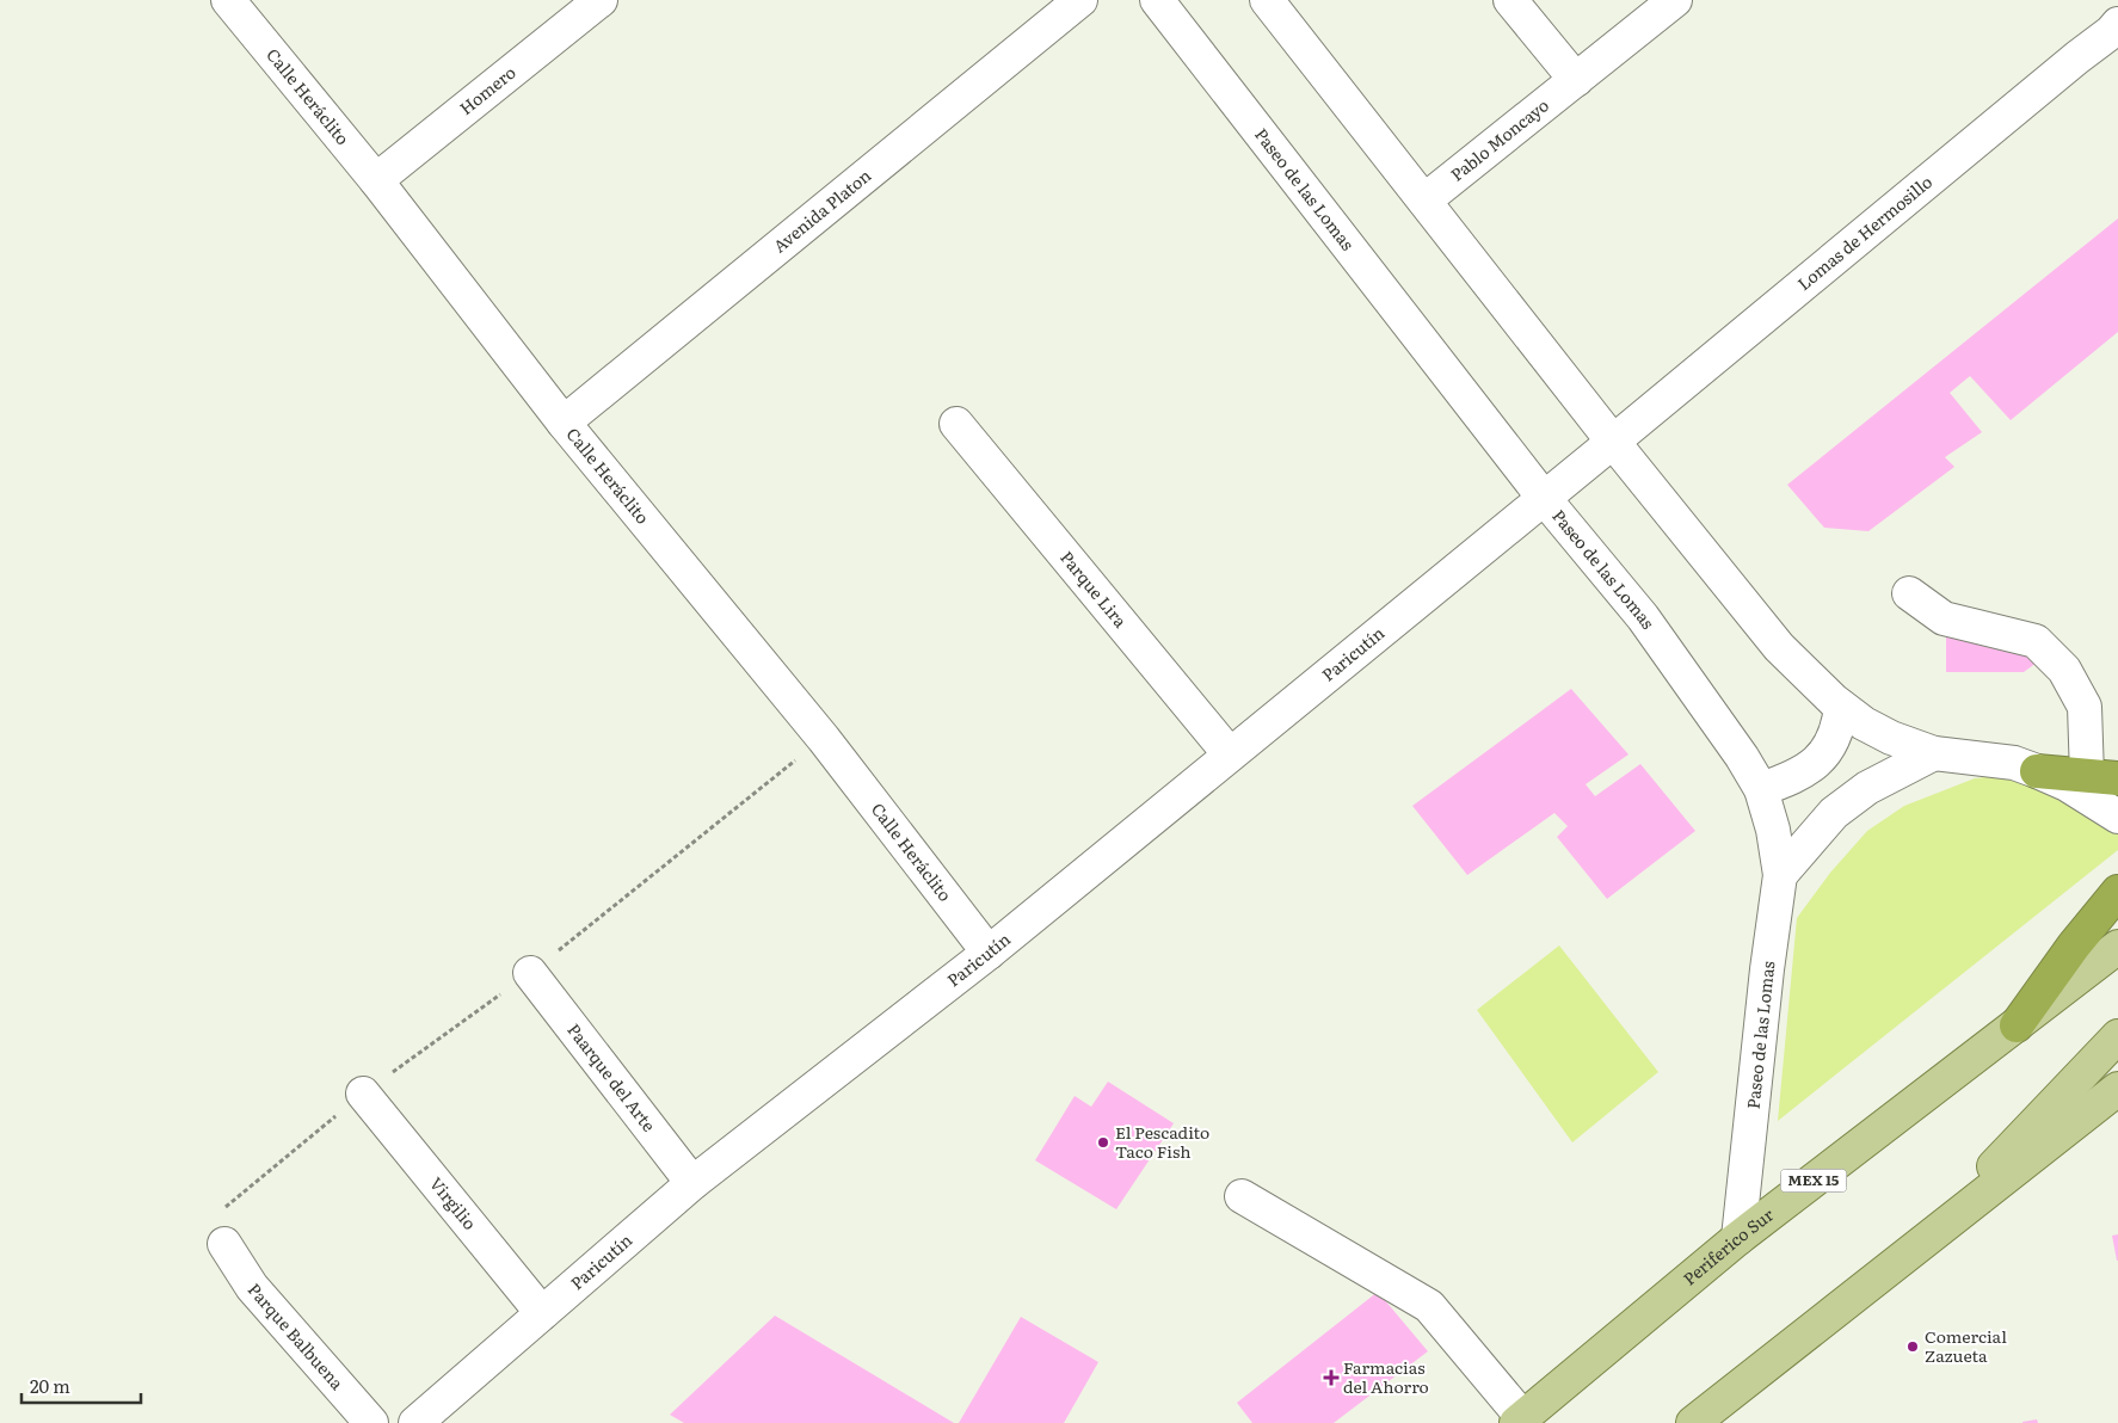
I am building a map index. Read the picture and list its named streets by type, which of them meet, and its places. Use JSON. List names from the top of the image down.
{
  "streets": {
    "main road": ["MEX 15", "Periferico Sur"],
    "street": [
      "Homero",
      "Calle Heráclito",
      "Pablo Moncayo",
      "Paseo de las Lomas",
      "Avenida Platon",
      "Lomas de Hermosillo",
      "Parque Lira",
      "Paricutín",
      "Paarque del Arte",
      "Virgilio",
      "Parque Balbuena"
    ]
  },
  "crossings": [
    ["Homero", "Calle Heráclito"],
    ["Calle Heráclito", "Avenida Platon"],
    ["Calle Heráclito", "Paricutín"],
    ["Paseo de las Lomas", "Lomas de Hermosillo"],
    ["Paseo de las Lomas", "Paricutín"],
    ["Paseo de las Lomas", "Periferico Sur"],
    ["Lomas de Hermosillo", "Paricutín"],
    ["Parque Lira", "Paricutín"],
    ["Paricutín", "Paarque del Arte"],
    ["Paricutín", "Virgilio"]
  ],
  "places": {
    "other": ["El Pescadito Taco Fish", "Comercial Zazueta"],
    "health": ["Farmacias del Ahorro"]
  },
  "scale_bar": "20 m"
}
